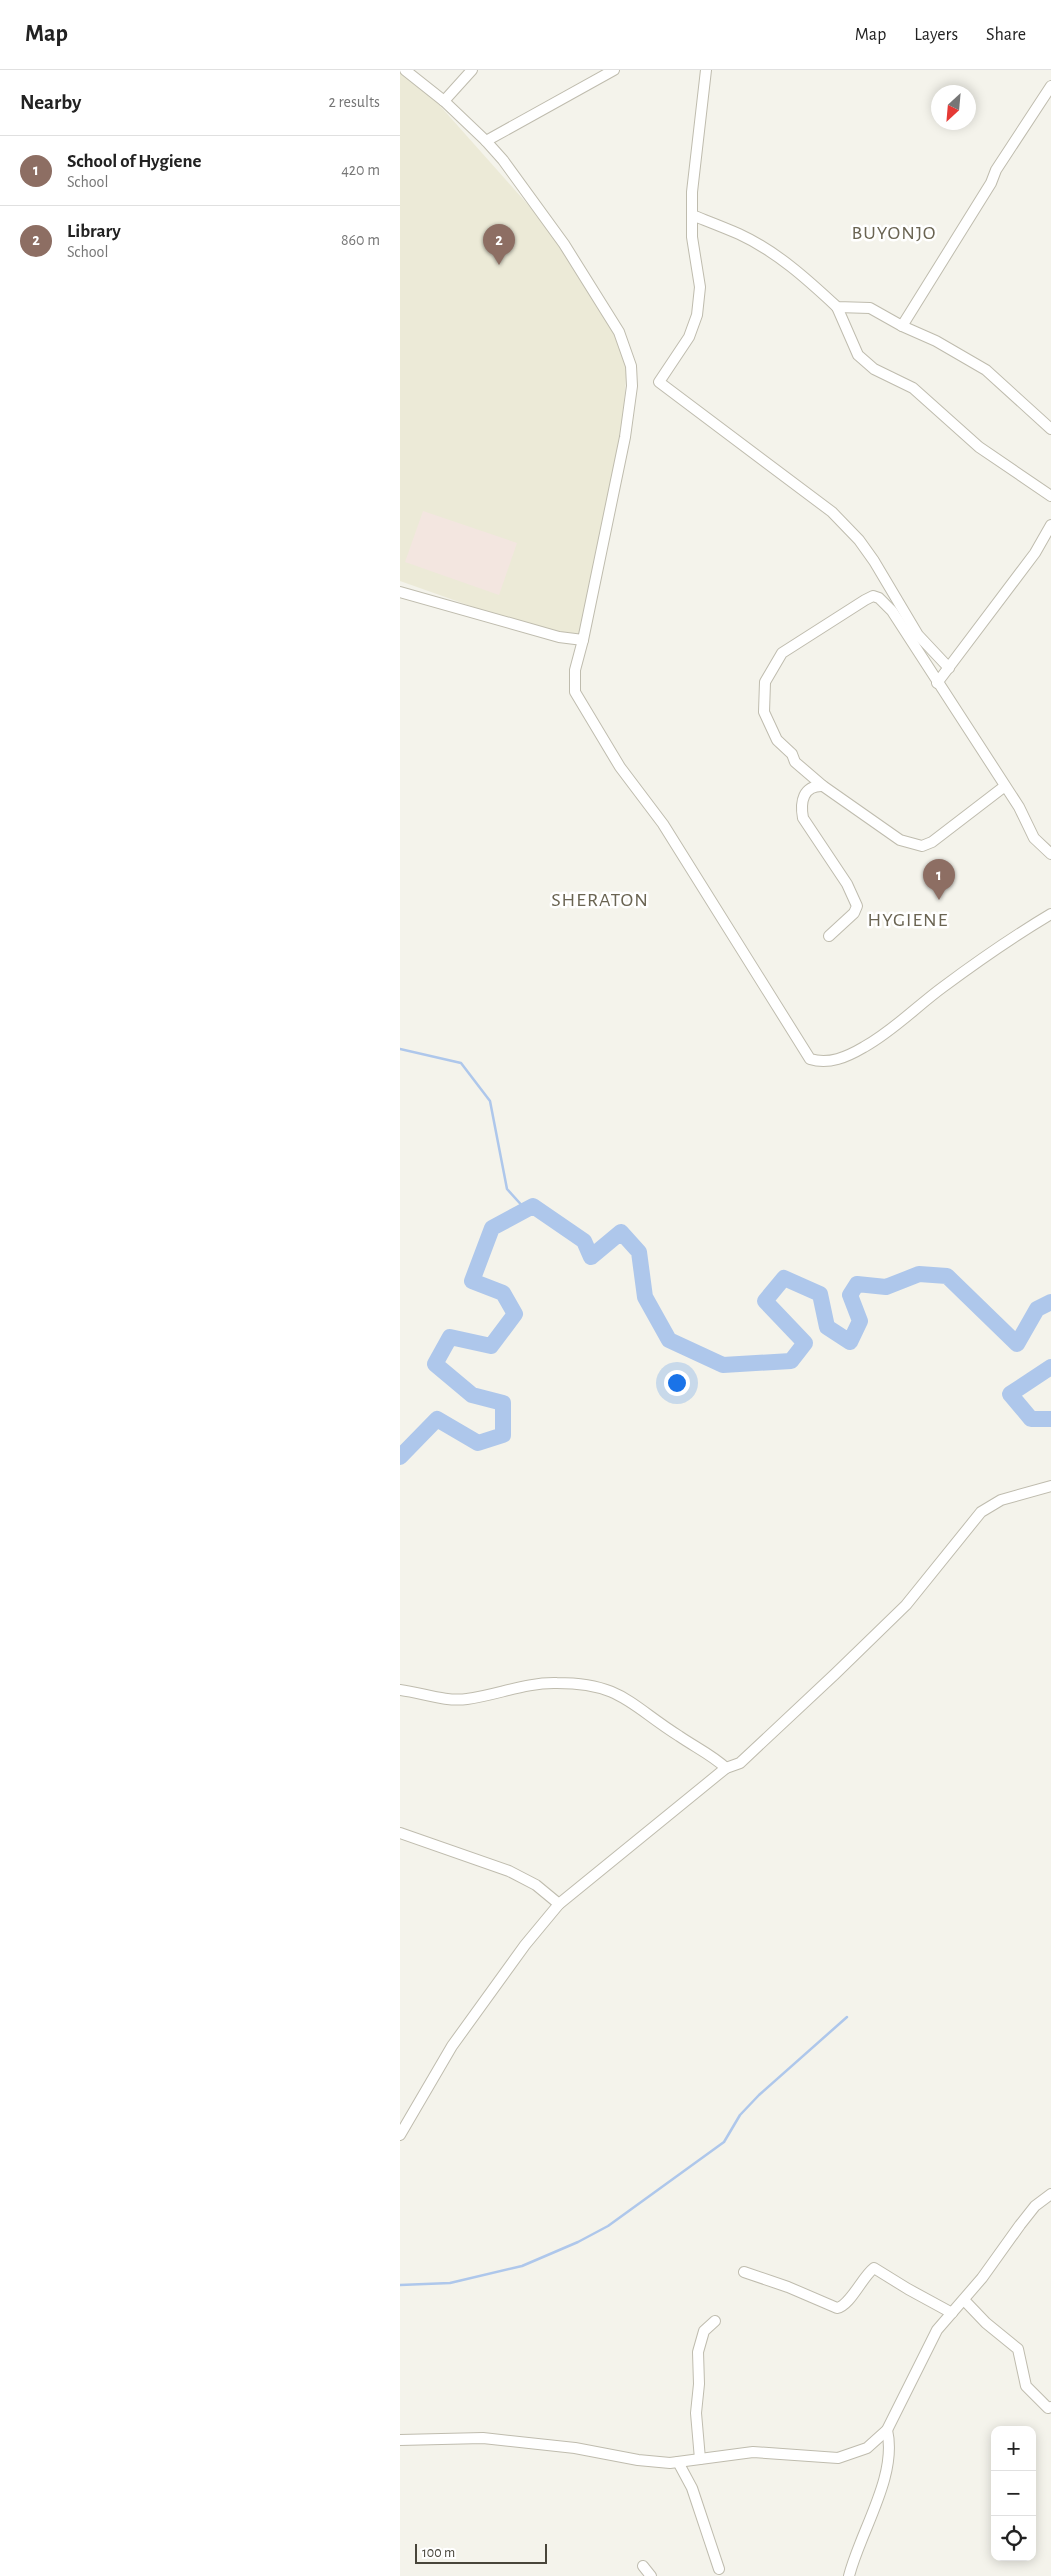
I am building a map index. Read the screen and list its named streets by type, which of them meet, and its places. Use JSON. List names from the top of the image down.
{
  "districts": ["BUYONJO", "SHERATON", "HYGIENE"],
  "scale_bar": "100 m",
  "north": "bottom left",
  "page": {
    "header": "Map",
    "nav": ["Map", "Layers", "Share"],
    "heading": ["Nearby", "2 results"],
    "list": [
      {
        "mark": "1",
        "name": "School of Hygiene",
        "note": "School",
        "value": "420 m"
      },
      {
        "mark": "2",
        "name": "Library",
        "note": "School",
        "value": "860 m"
      }
    ],
    "pins": ["2", "1"],
    "map_buttons": ["+", "−"],
    "scale": "100 m"
  }
}
